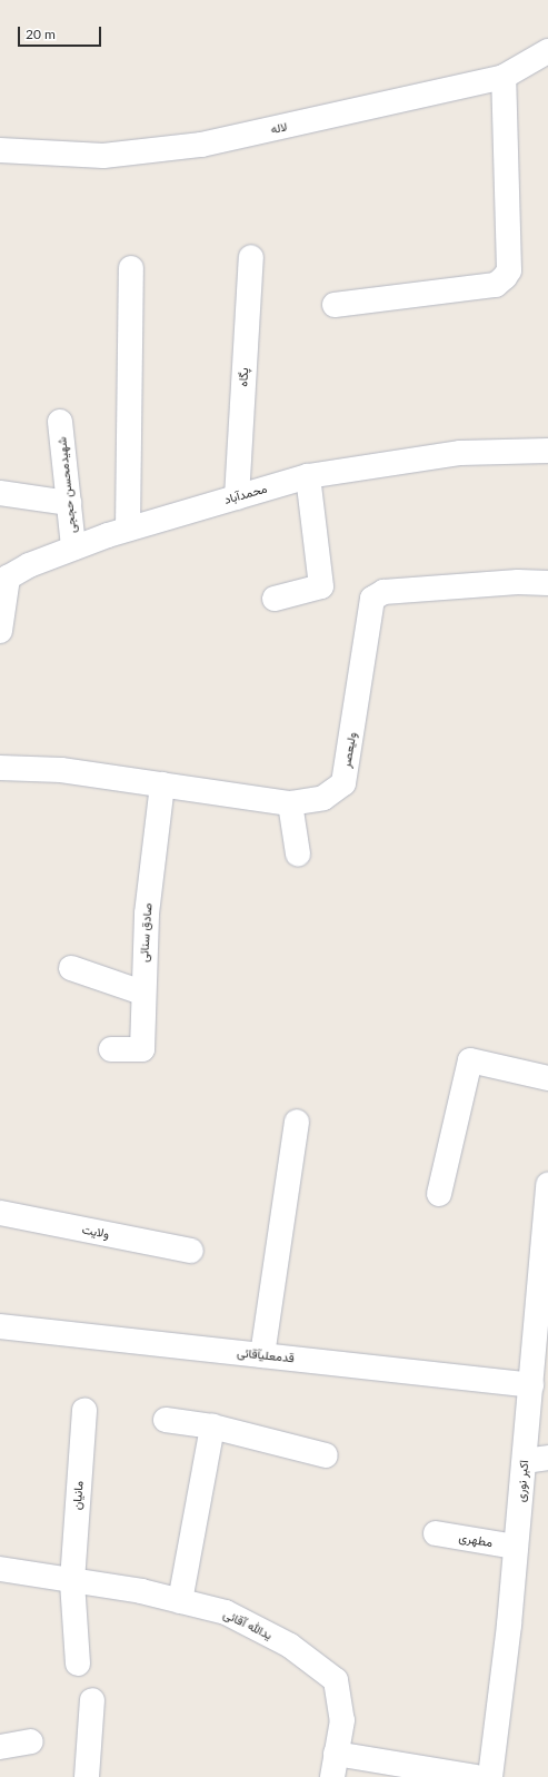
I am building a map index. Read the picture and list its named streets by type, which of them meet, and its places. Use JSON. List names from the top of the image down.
{
  "streets": {
    "street": [
      "لاله",
      "پگاه",
      "شهیدمحسن حججی",
      "محمدآباد",
      "ولیعصر",
      "صادق سنائی",
      "ولایت",
      "قدمعلیآقائی",
      "اکبر نوری",
      "مانیان",
      "مطهری",
      "یدالله آقائی"
    ]
  },
  "crossings": [
    ["پگاه", "محمدآباد"],
    ["شهیدمحسن حججی", "محمدآباد"],
    ["ولیعصر", "صادق سنائی"],
    ["قدمعلیآقائی", "اکبر نوری"],
    ["اکبر نوری", "مطهری"],
    ["مانیان", "یدالله آقائی"]
  ],
  "scale_bar": "20 m"
}
